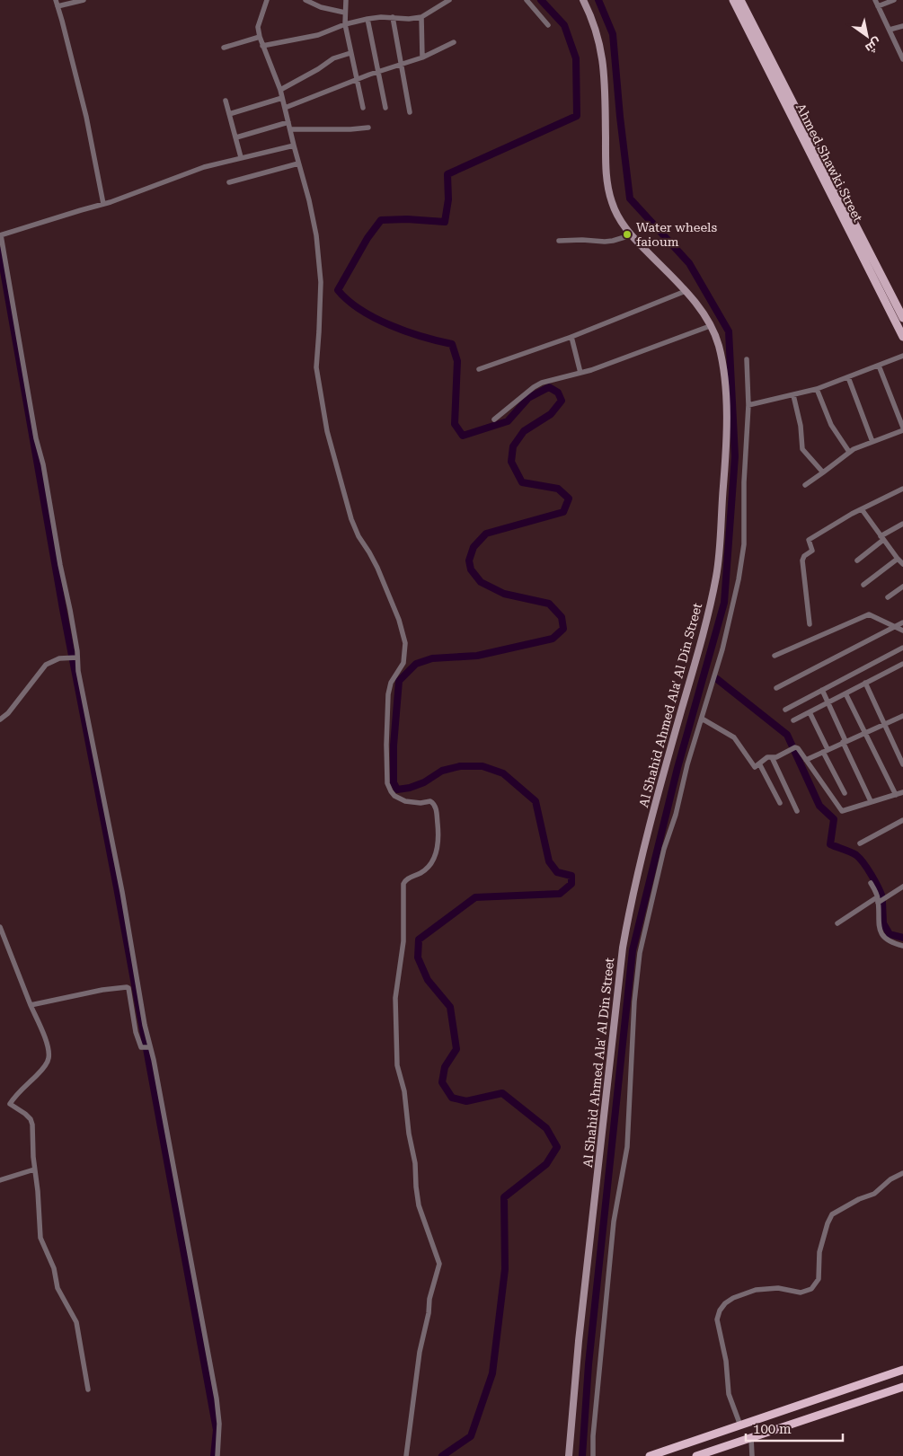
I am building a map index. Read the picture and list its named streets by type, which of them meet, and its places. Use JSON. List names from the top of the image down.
{
  "streets": {
    "main road": ["Ahmed Shawki Street", "Al Shahid Ahmed Ala' Al Din Street"]
  },
  "places": ["Water wheels faioum"],
  "scale_bar": "100 m",
  "north": "bottom right"
}
